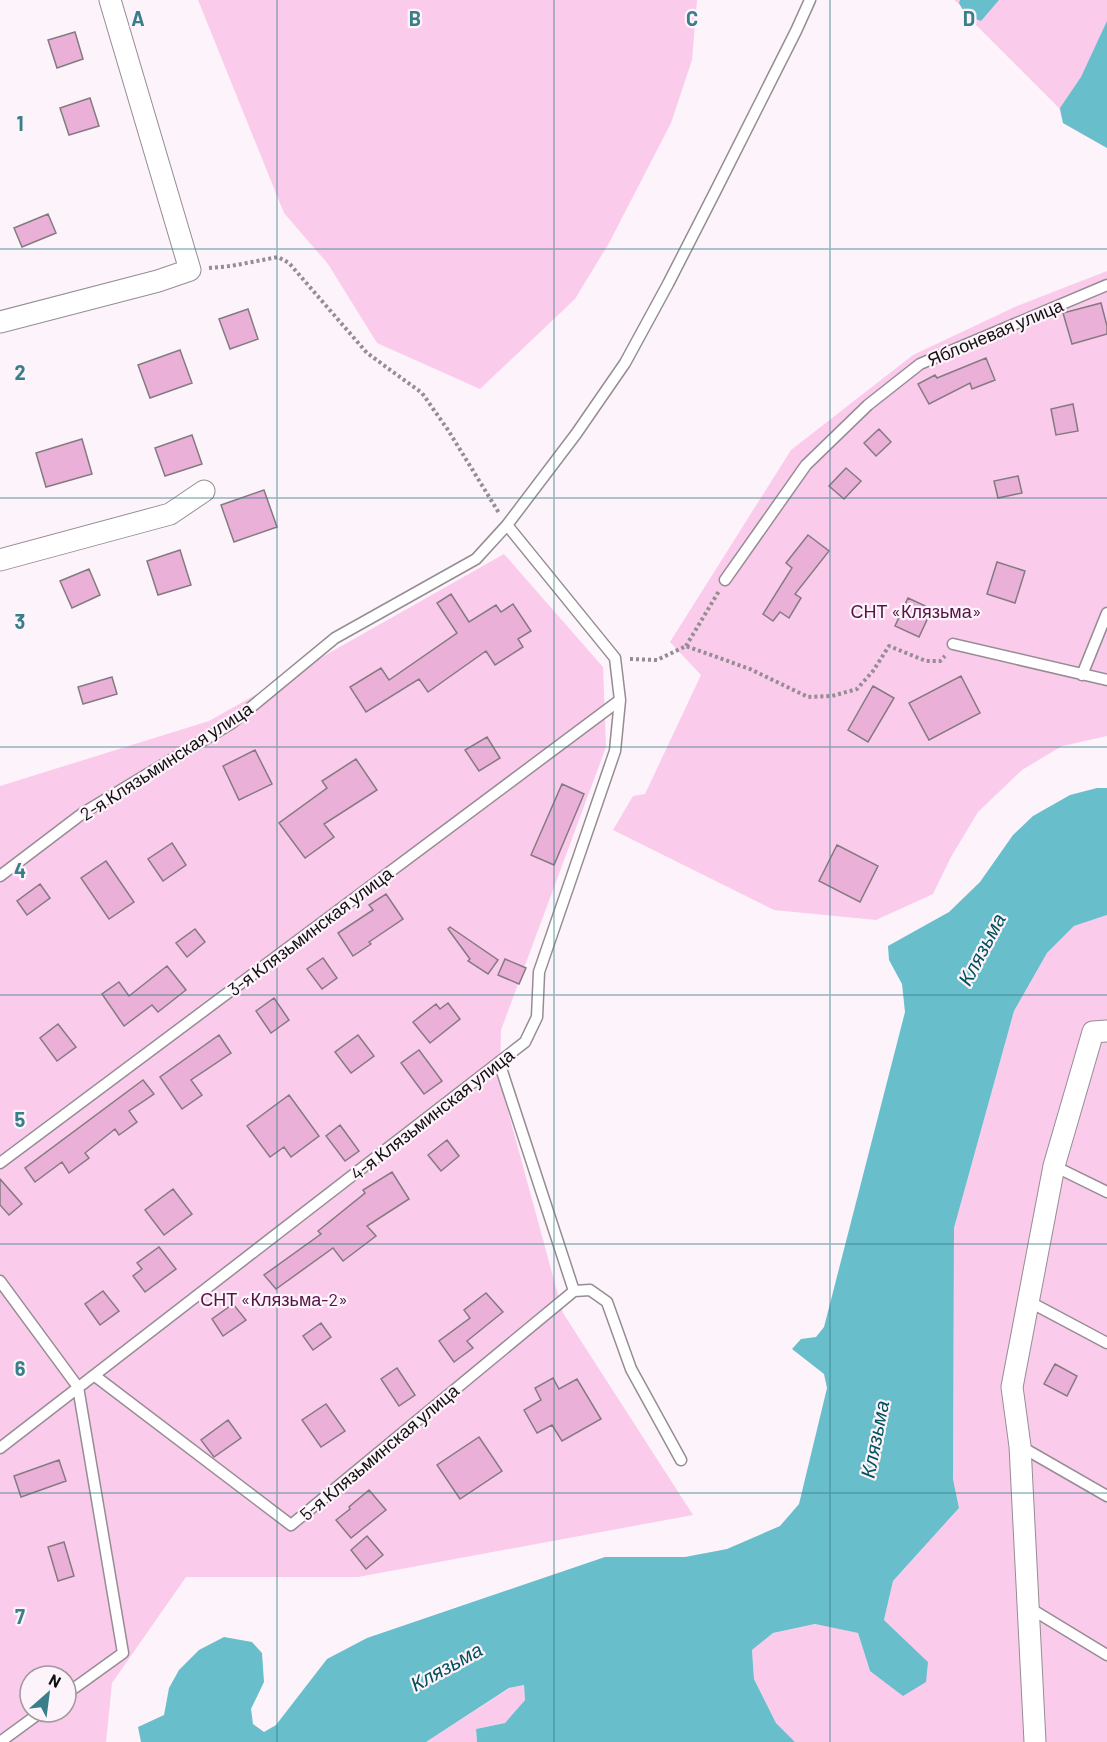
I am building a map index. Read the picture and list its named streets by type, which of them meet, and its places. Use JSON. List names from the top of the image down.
{
  "streets": {
    "lane": [
      "Яблоневая улица",
      "2-я Клязьминская улица",
      "3-я Клязьминская улица",
      "4-я Клязьминская улица",
      "5-я Клязьминская улица"
    ]
  },
  "crossings": [
    ["3-я Клязьминская улица", "4-я Клязьминская улица"],
    ["4-я Клязьминская улица", "5-я Клязьминская улица"]
  ],
  "water": ["Клязьма"],
  "parks": ["СНТ «Клязьма»", "СНТ «Клязьма-2»"],
  "north": "top right",
  "grid": {
    "columns": [
      "A",
      "B",
      "C",
      "D"
    ],
    "rows": [
      "1",
      "2",
      "3",
      "4",
      "5",
      "6",
      "7"
    ]
  }
}
